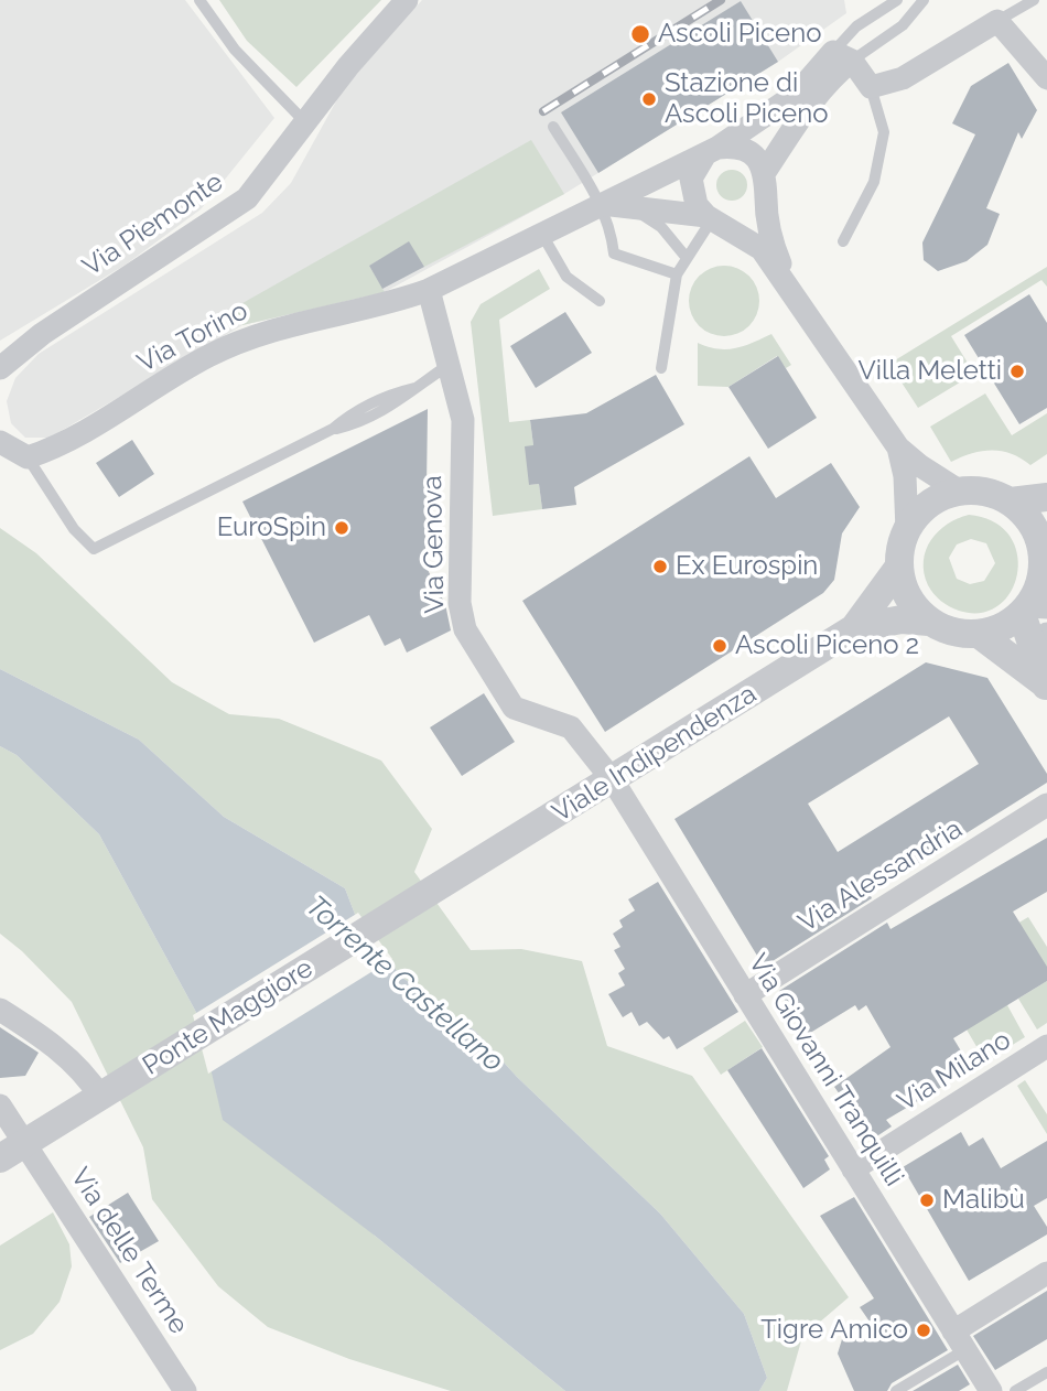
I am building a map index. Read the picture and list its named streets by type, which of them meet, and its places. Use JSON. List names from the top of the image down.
{
  "streets": {
    "street": [
      "Via Piemonte",
      "Via Torino",
      "Via Genova",
      "Viale Indipendenza",
      "Via Alessandria",
      "Ponte Maggiore",
      "Via Giovanni Tranquilli",
      "Via Milano",
      "Via delle Terme"
    ]
  },
  "crossings": [
    ["Via Torino", "Via Genova"],
    ["Via Genova", "Viale Indipendenza"],
    ["Via Genova", "Via Giovanni Tranquilli"],
    ["Viale Indipendenza", "Ponte Maggiore"],
    ["Viale Indipendenza", "Via Giovanni Tranquilli"],
    ["Via Alessandria", "Via Giovanni Tranquilli"],
    ["Ponte Maggiore", "Via delle Terme"],
    ["Via Giovanni Tranquilli", "Via Milano"]
  ],
  "water": ["Torrente Castellano"],
  "places": [
    "Ascoli Piceno",
    "Stazione di Ascoli Piceno",
    "Villa Meletti",
    "EuroSpin",
    "Ex Eurospin",
    "Ascoli Piceno 2",
    "Malibù",
    "Tigre Amico"
  ]
}
